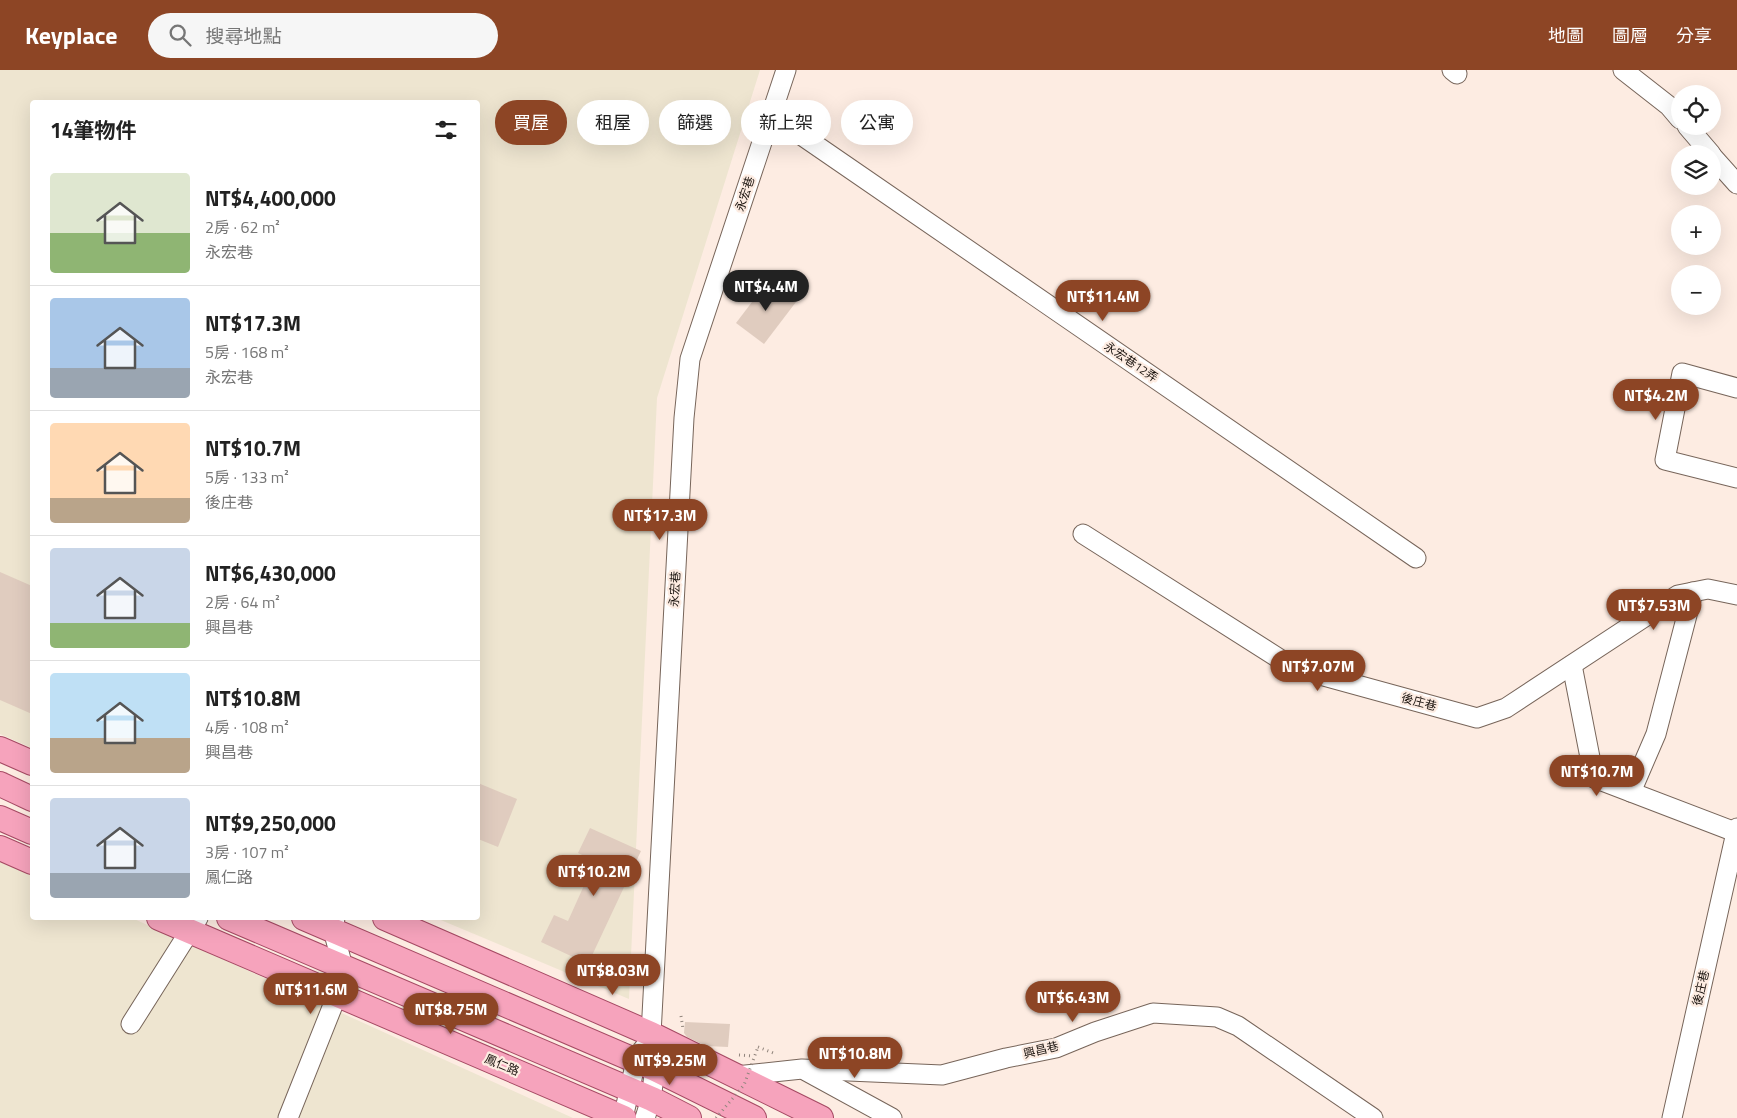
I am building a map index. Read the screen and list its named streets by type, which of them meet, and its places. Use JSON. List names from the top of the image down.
{
  "streets": {
    "main road": ["鳳仁路"],
    "street": [
      "永宏巷",
      "永宏巷12弄",
      "後庄巷",
      "興昌巷"
    ]
  },
  "page": {
    "header": "Keyplace",
    "search": "搜尋地點",
    "nav": ["地圖", "圖層", "分享"],
    "map_buttons": ["+", "−"],
    "chip": [
      "買屋",
      "租屋",
      "篩選",
      "新上架",
      "公寓"
    ],
    "heading": "14筆物件",
    "list": [
      {
        "name": "NT$4,400,000",
        "note": "2房 · 62 m² · 永宏巷"
      },
      {
        "name": "NT$17.3M",
        "note": "5房 · 168 m² · 永宏巷"
      },
      {
        "name": "NT$10.7M",
        "note": "5房 · 133 m² · 後庄巷"
      },
      {
        "name": "NT$6,430,000",
        "note": "2房 · 64 m² · 興昌巷"
      },
      {
        "name": "NT$10.8M",
        "note": "4房 · 108 m² · 興昌巷"
      },
      {
        "name": "NT$9,250,000",
        "note": "3房 · 107 m² · 鳳仁路"
      }
    ],
    "price": [
      "NT$4.4M",
      "NT$11.4M",
      "NT$4.2M",
      "NT$17.3M",
      "NT$7.53M",
      "NT$7.07M",
      "NT$10.7M",
      "NT$10.2M",
      "NT$8.03M",
      "NT$11.6M",
      "NT$6.43M",
      "NT$8.75M",
      "NT$10.8M",
      "NT$9.25M"
    ]
  }
}
